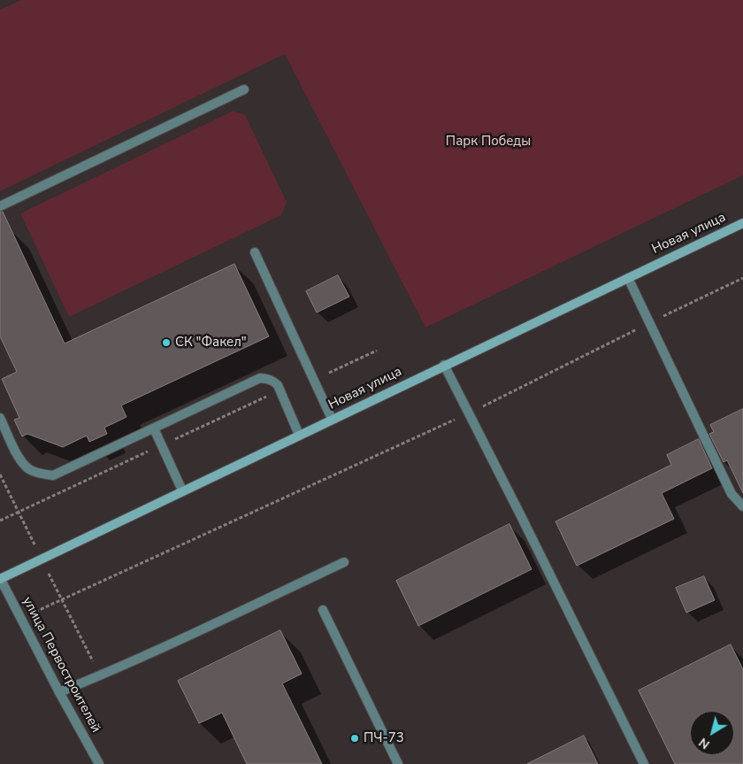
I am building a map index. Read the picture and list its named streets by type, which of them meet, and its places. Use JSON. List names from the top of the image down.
{
  "streets": {
    "street": ["Новая улица", "улица Первостроителей"]
  },
  "crossings": [
    ["Новая улица", "улица Первостроителей"]
  ],
  "parks": ["Парк Победы"],
  "places": ["СК \"Факел\"", "ПЧ-73"],
  "north": "bottom left"
}
